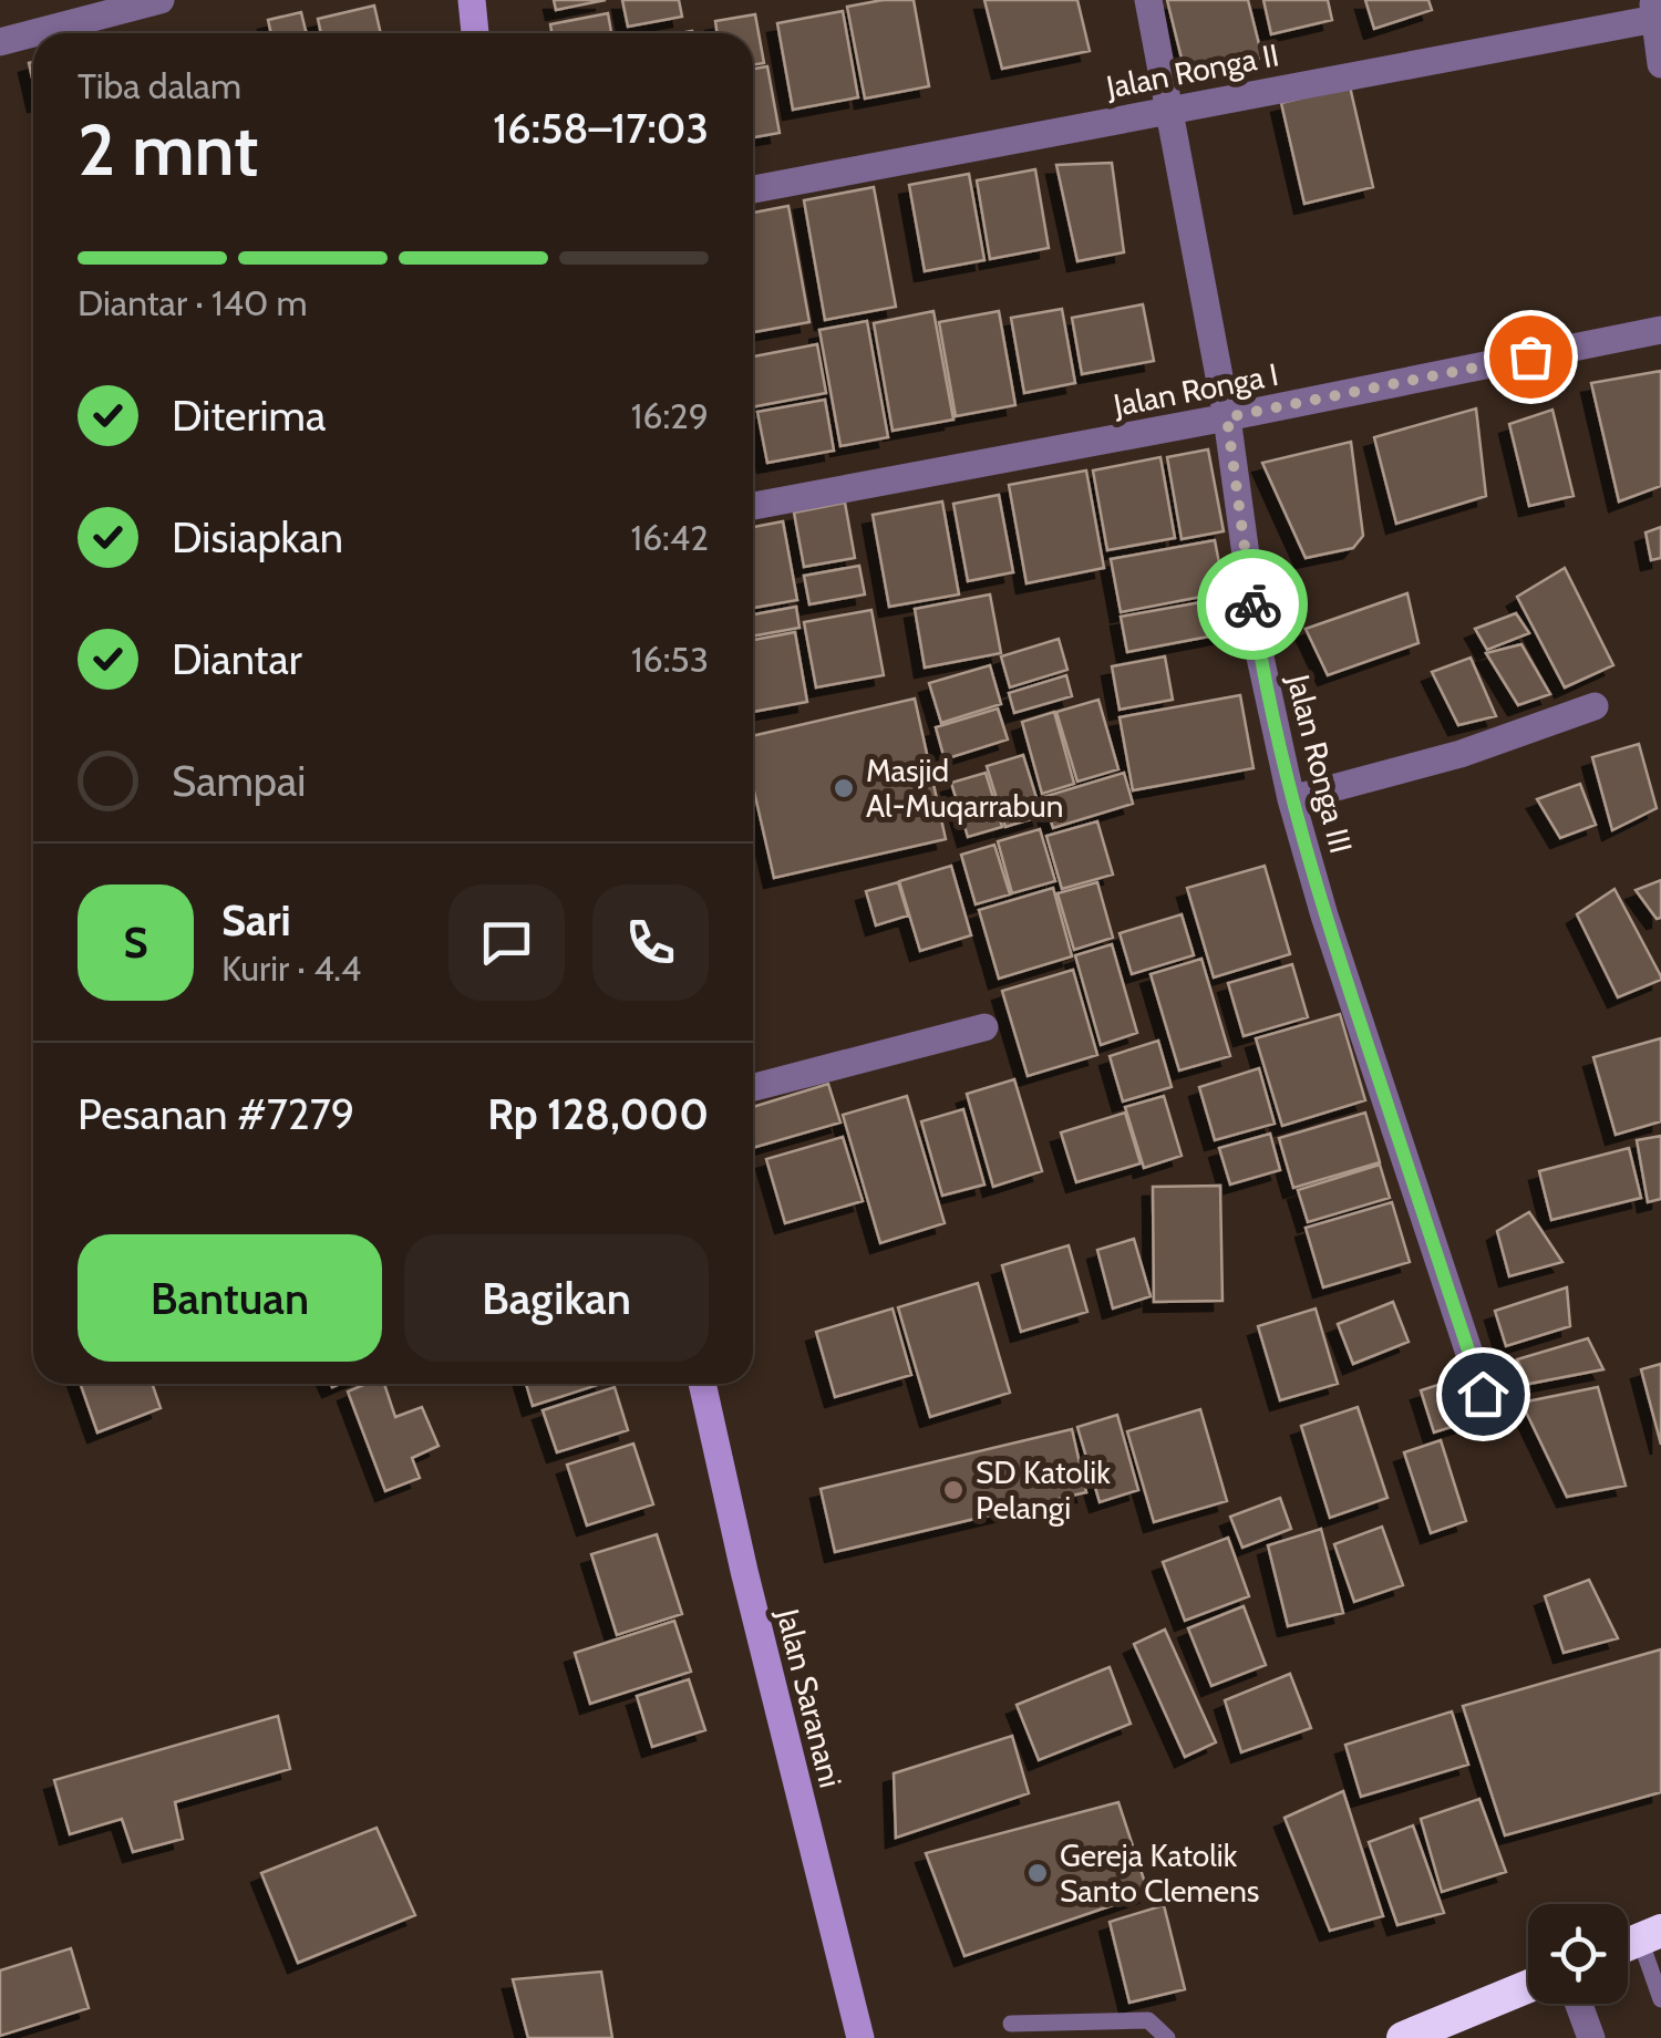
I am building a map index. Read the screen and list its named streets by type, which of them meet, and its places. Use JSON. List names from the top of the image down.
{
  "streets": {
    "street": [
      "Jalan Ronga II",
      "Jalan Ronga I",
      "Jalan Ronga III",
      "Jalan Saranani"
    ]
  },
  "crossings": [
    ["Jalan Ronga II", "Jalan Ronga III"],
    ["Jalan Ronga I", "Jalan Ronga III"]
  ],
  "places": ["Masjid Al-Muqarrabun", "SD Katolik Pelangi", "Gereja Katolik Santo Clemens"],
  "page": {
    "heading": ["2 mnt", "Tiba dalam", "16:58–17:03"],
    "panel": [
      "Sari",
      "Kurir · 4.4",
      "Pesanan #7279",
      "Rp 128,000"
    ],
    "bar": "Diantar · 140 m",
    "list": [
      ["Diterima", "16:29"],
      ["Disiapkan", "16:42"],
      ["Diantar", "16:53"],
      "Sampai"
    ],
    "round": "S",
    "buttons": ["Bantuan", "Bagikan"]
  }
}
